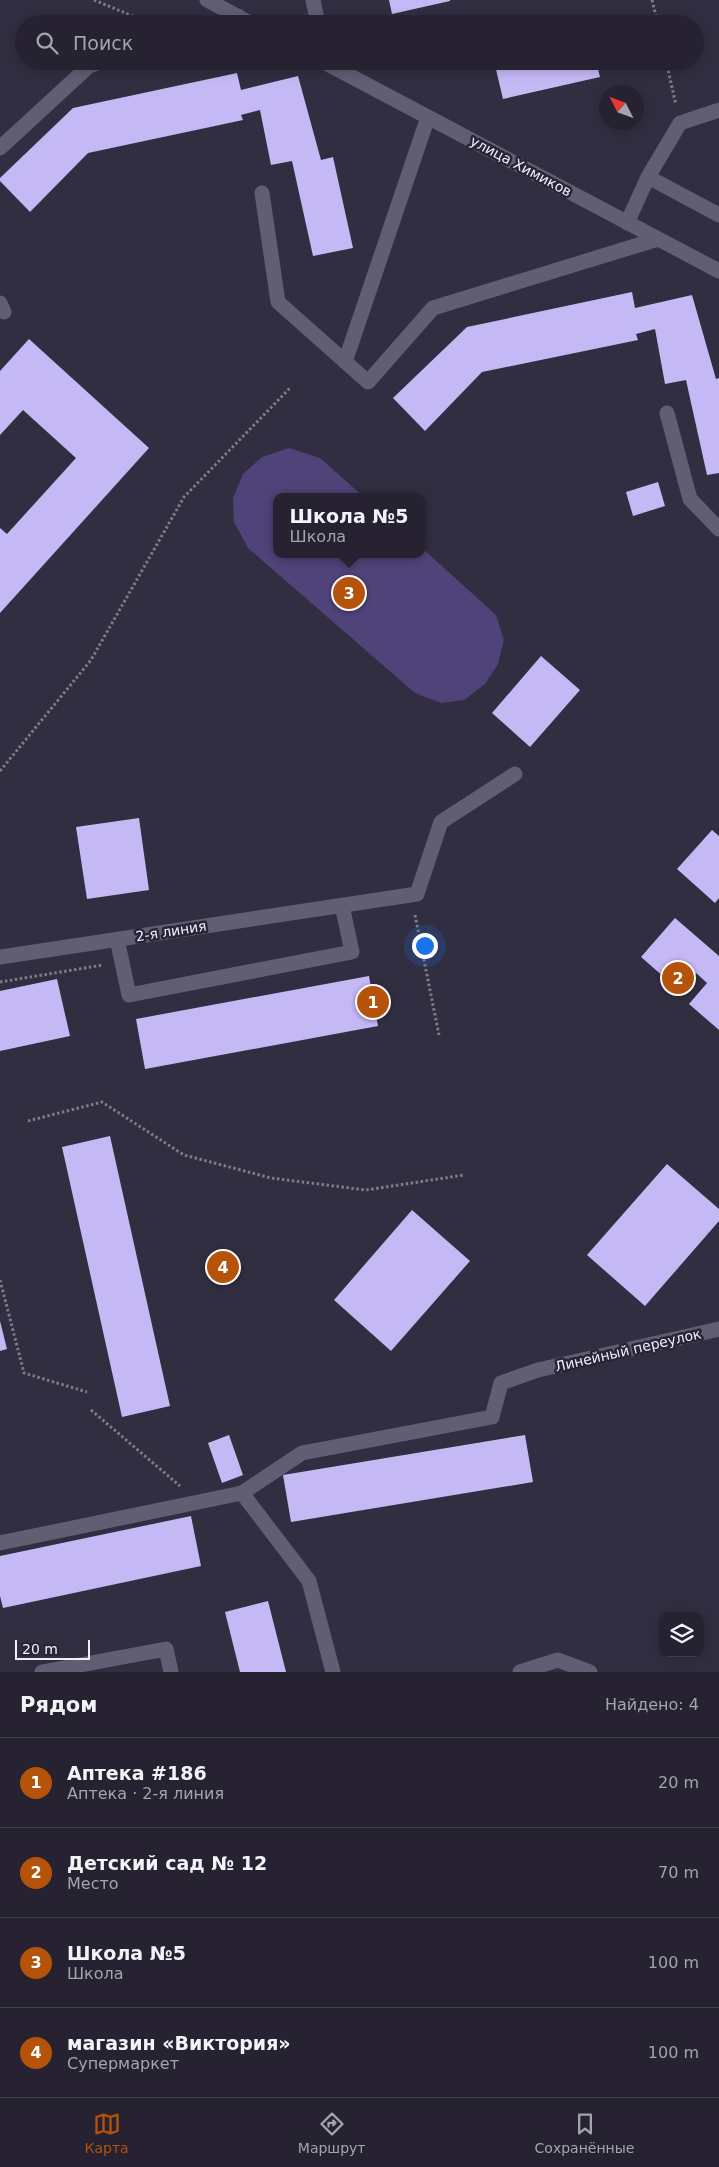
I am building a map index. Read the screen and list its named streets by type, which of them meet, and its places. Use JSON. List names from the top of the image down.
{
  "streets": {
    "street": ["улица Химиков", "2-я линия", "Линейный переулок"]
  },
  "scale_bar": "20 m",
  "north": "top left",
  "page": {
    "search": "Поиск",
    "popup": ["Школа №5", "Школа"],
    "pins": [
      "3",
      "2",
      "1",
      "4"
    ],
    "scale": "20 m",
    "heading": ["Рядом", "Найдено: 4"],
    "list": [
      {
        "mark": "1",
        "name": "Аптека #186",
        "note": "Аптека · 2-я линия",
        "value": "20 m"
      },
      {
        "mark": "2",
        "name": "Детский сад № 12",
        "note": "Место",
        "value": "70 m"
      },
      {
        "mark": "3",
        "name": "Школа №5",
        "note": "Школа",
        "value": "100 m"
      },
      {
        "mark": "4",
        "name": "магазин «Виктория»",
        "note": "Супермаркет",
        "value": "100 m"
      }
    ],
    "nav": ["Карта", "Маршрут", "Сохранённые"]
  }
}
